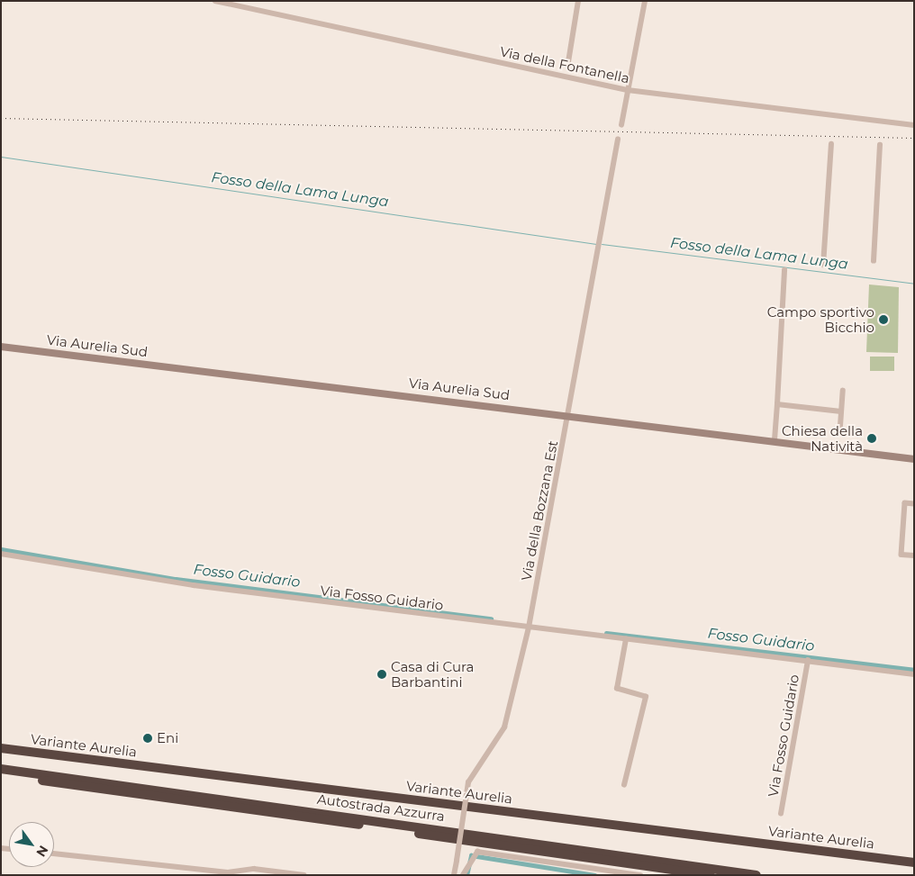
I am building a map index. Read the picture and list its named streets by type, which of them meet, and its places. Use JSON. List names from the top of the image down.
{
  "streets": {
    "highway": ["Variante Aurelia", "Autostrada Azzurra"],
    "main road": ["Via Aurelia Sud"],
    "street": ["Via della Fontanella", "Via della Bozzana Est", "Via Fosso Guidario"]
  },
  "crossings": [
    ["Via Aurelia Sud", "Via della Bozzana Est"],
    ["Via della Bozzana Est", "Via Fosso Guidario"]
  ],
  "water": ["Fosso della Lama Lunga", "Fosso Guidario"],
  "places": [
    "Campo sportivo Bicchio",
    "Chiesa della Natività",
    "Casa di Cura Barbantini",
    "Eni"
  ],
  "north": "bottom right"
}
